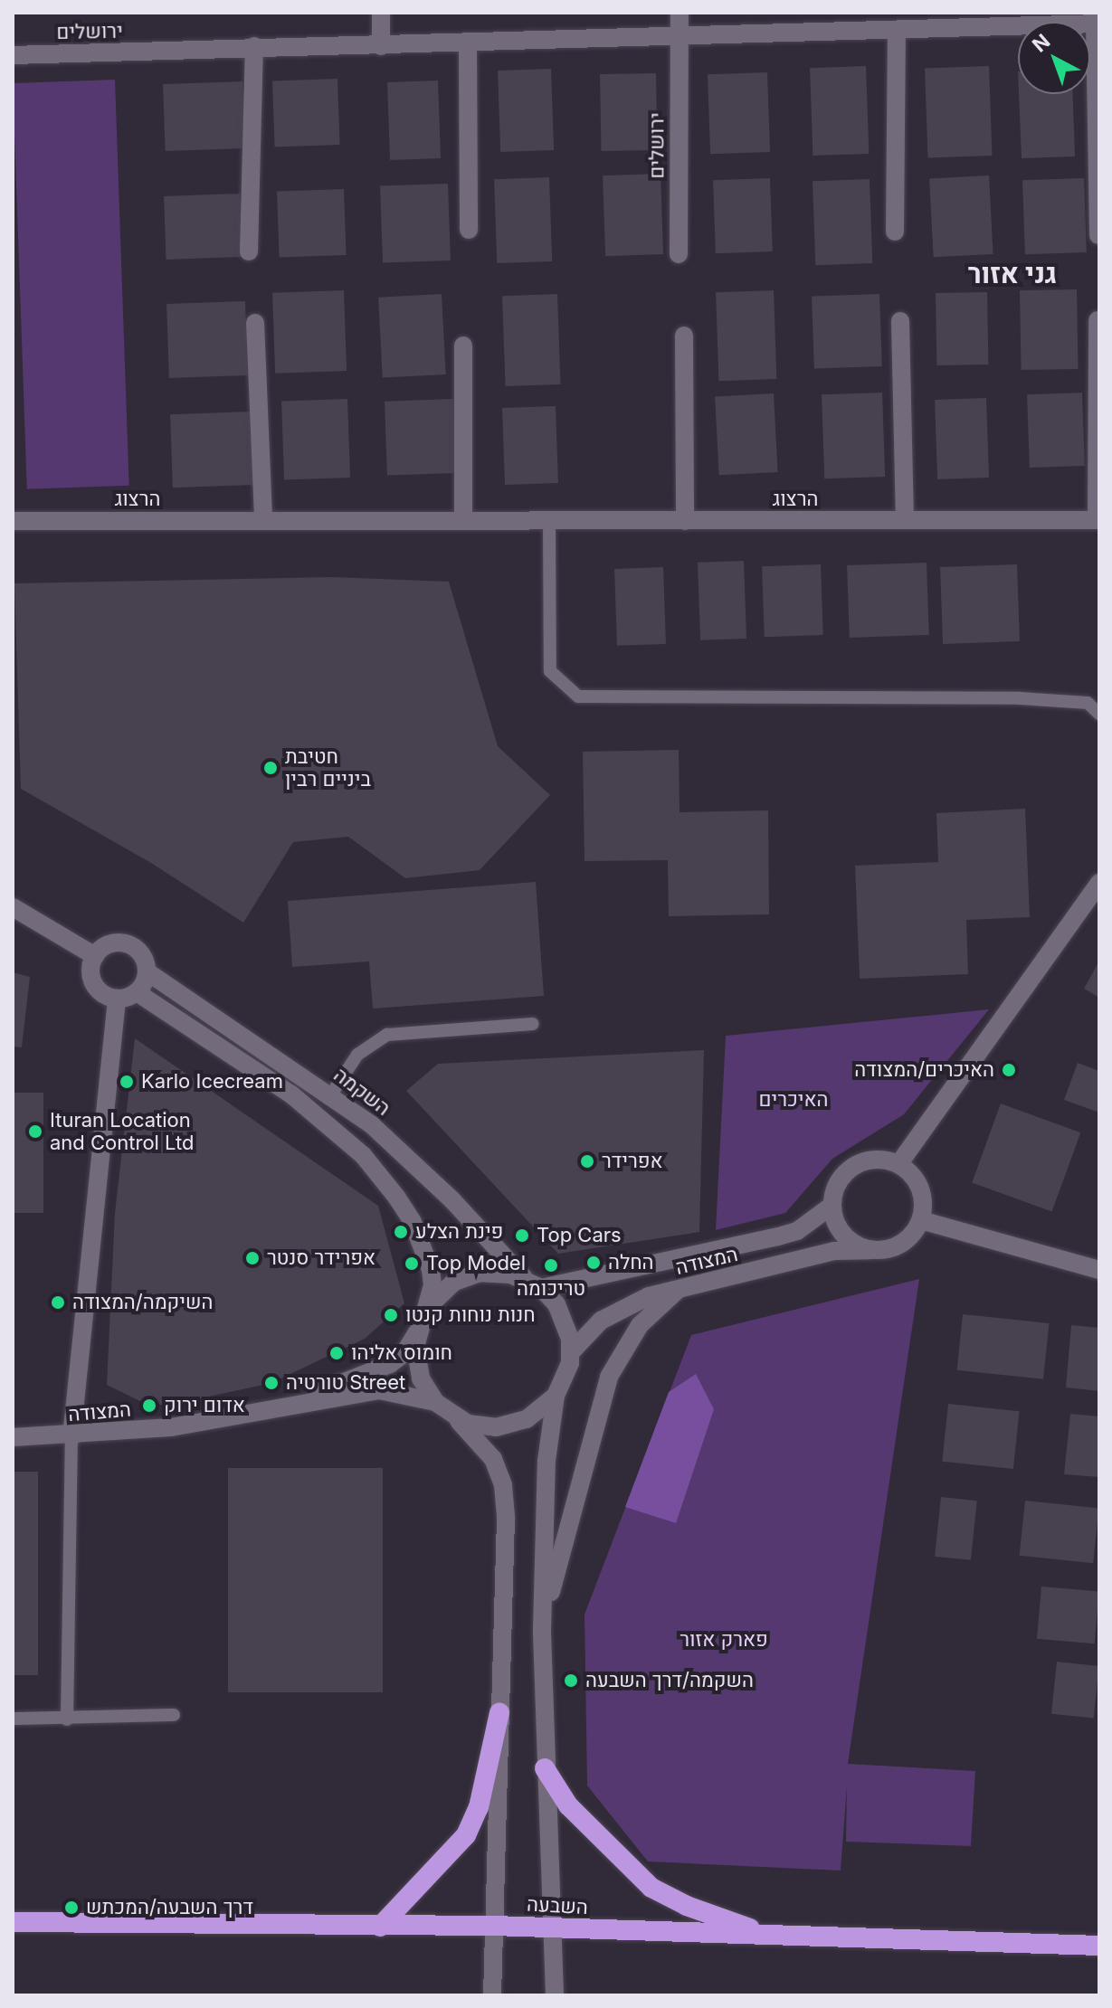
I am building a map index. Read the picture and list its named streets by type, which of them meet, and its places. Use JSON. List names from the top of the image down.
{
  "streets": {
    "highway": ["השבעה"],
    "street": [
      "ירושלים",
      "הרצוג",
      "השקמה",
      "המצודה"
    ]
  },
  "crossings": [
    ["השקמה", "המצודה"]
  ],
  "districts": ["גני אזור"],
  "parks": ["האיכרים", "פארק אזור"],
  "places": [
    "חטיבת ביניים רבין",
    "האיכרים/המצודה",
    "Karlo Icecream",
    "Ituran Location and Control Ltd",
    "אפרידר",
    "פינת הצלע",
    "Top Cars",
    "אפרידר סנטר",
    "החלה",
    "Top Model",
    "טריכומה",
    "השיקמה/המצודה",
    "חנות נוחות קנטו",
    "חומוס אליהו",
    "טורטיה Street",
    "אדום ירוק",
    "השקמה/דרך השבעה",
    "דרך השבעה/המכתש"
  ],
  "north": "top left"
}
